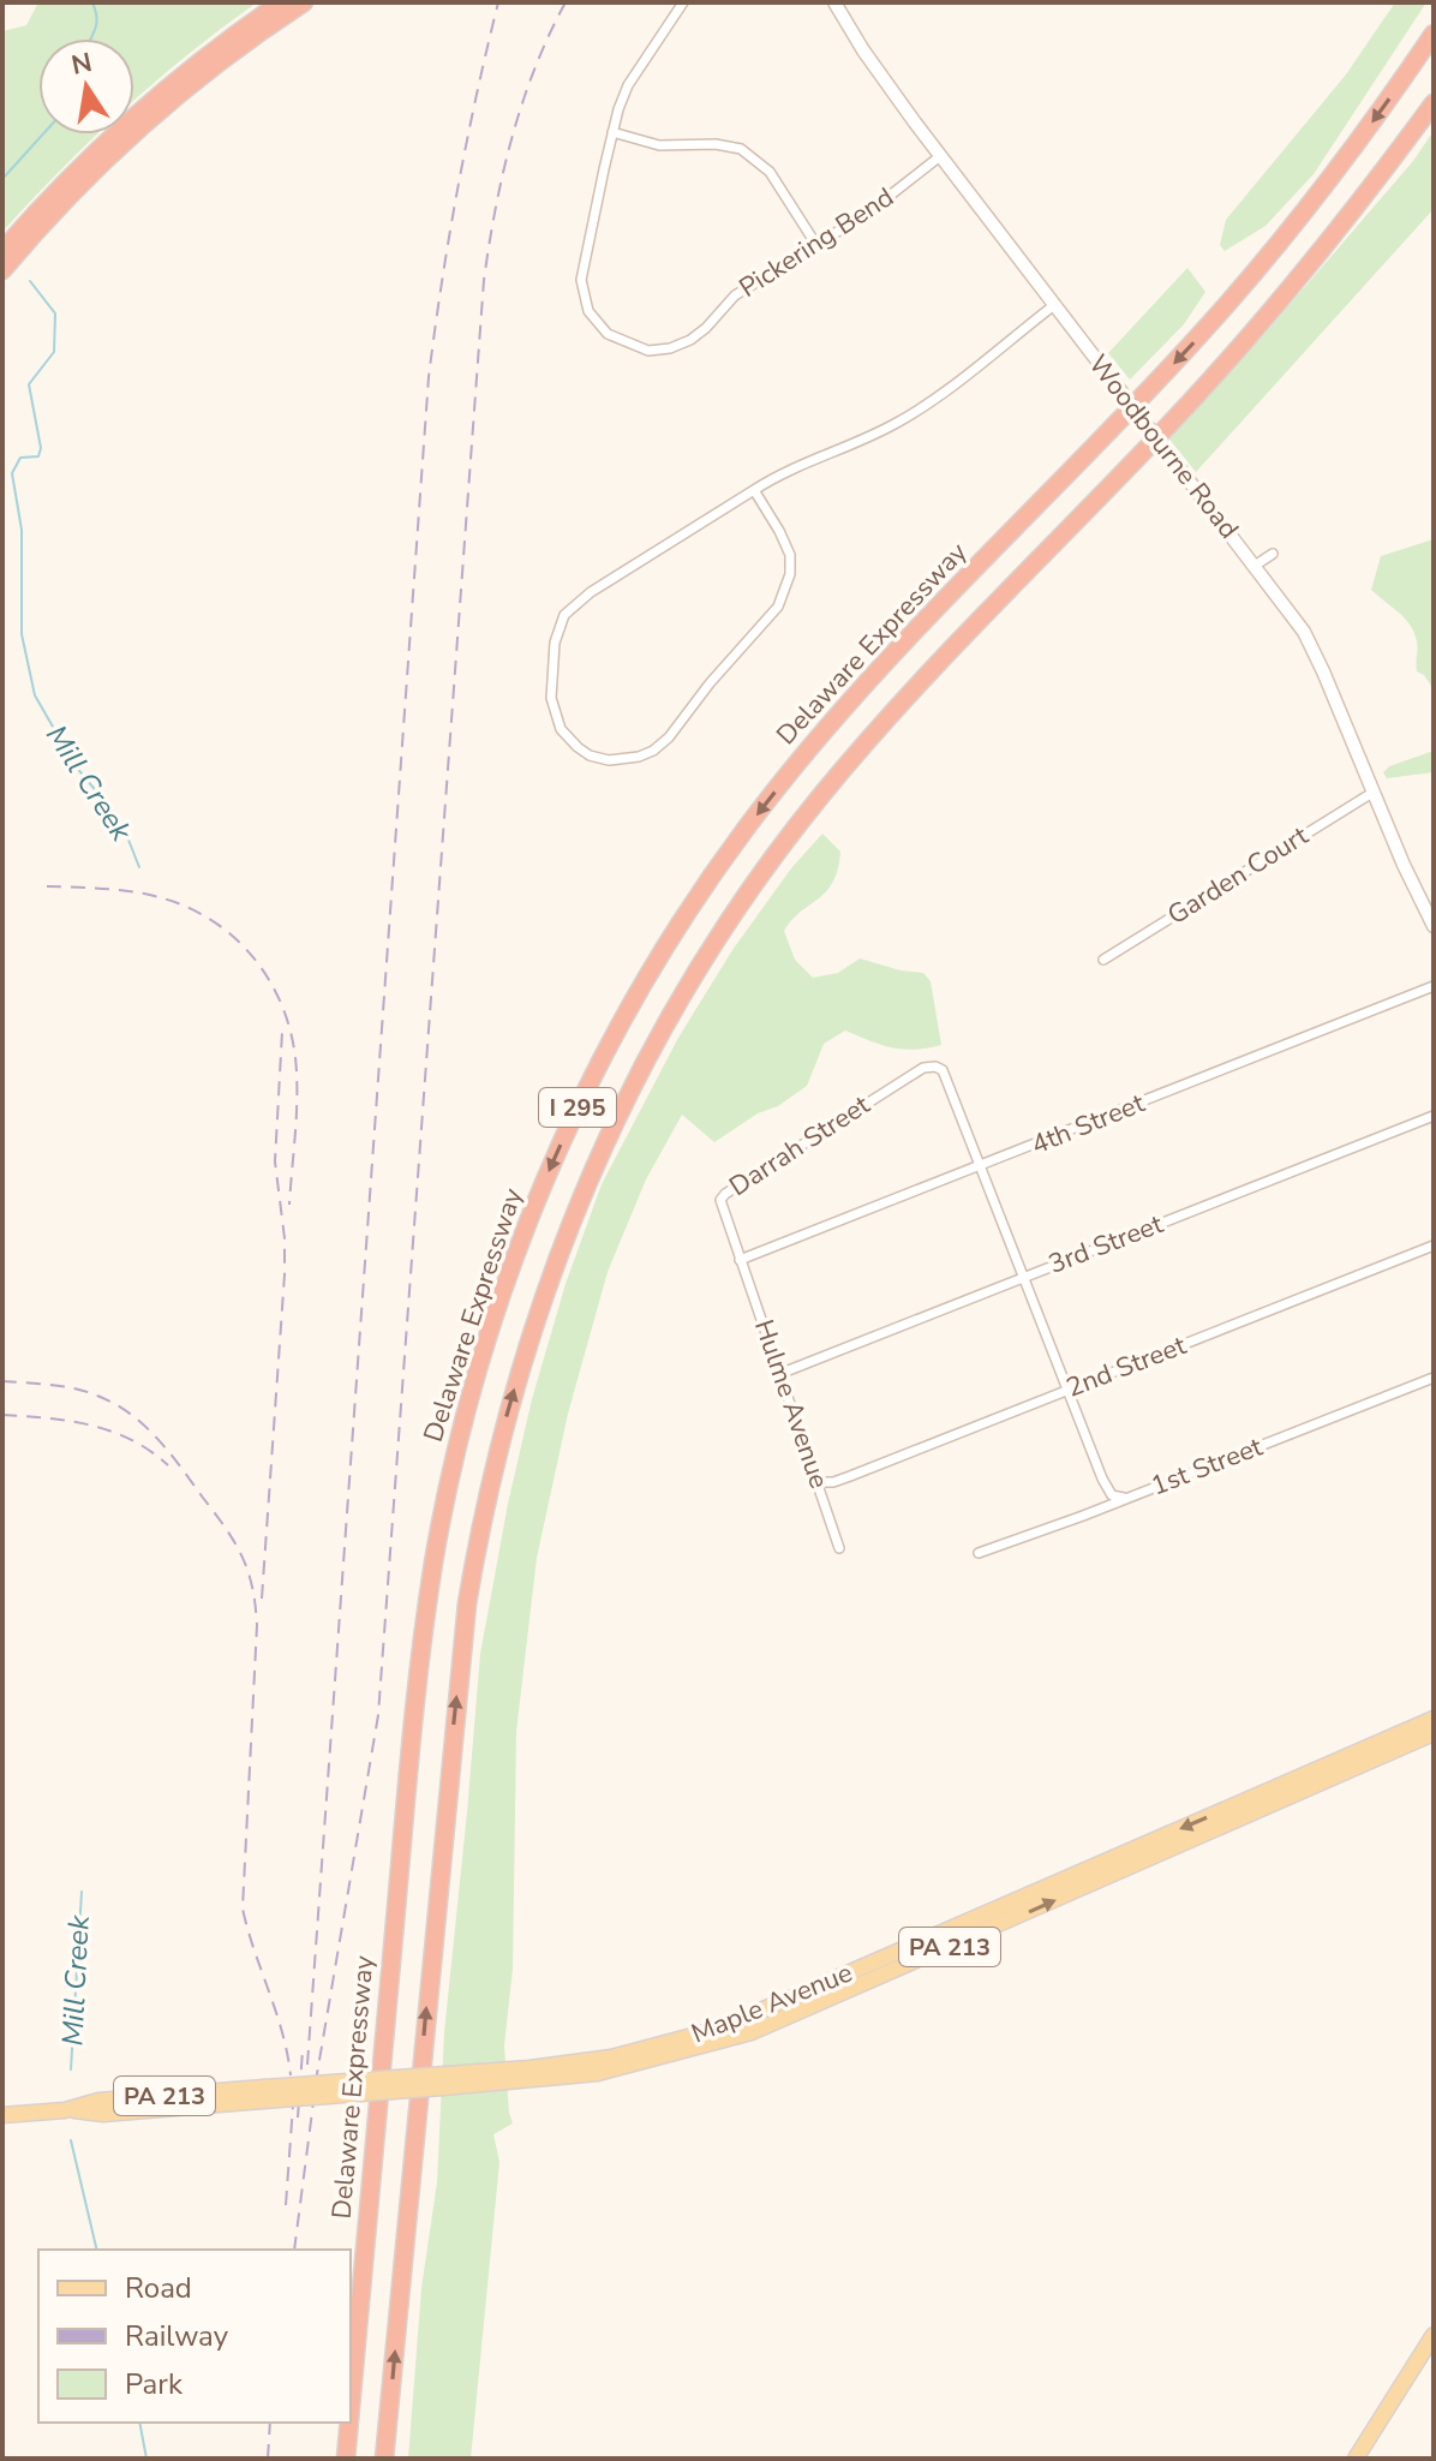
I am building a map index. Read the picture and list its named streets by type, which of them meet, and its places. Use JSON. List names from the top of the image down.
{
  "streets": {
    "highway": ["Delaware Expressway", "I 295"],
    "main road": ["Woodbourne Road", "PA 213", "Maple Avenue"],
    "street": [
      "Pickering Bend",
      "Garden Court",
      "4th Street",
      "Darrah Street",
      "3rd Street",
      "2nd Street",
      "Hulme Avenue",
      "1st Street"
    ]
  },
  "crossings": [
    ["Pickering Bend", "Woodbourne Road"],
    ["Woodbourne Road", "Garden Court"],
    ["4th Street", "Darrah Street"],
    ["4th Street", "Hulme Avenue"],
    ["Darrah Street", "Hulme Avenue"],
    ["3rd Street", "Hulme Avenue"],
    ["2nd Street", "Hulme Avenue"]
  ],
  "water": ["Mill Creek"],
  "legend": ["Road", "Railway", "Park"],
  "north": "top"
}
